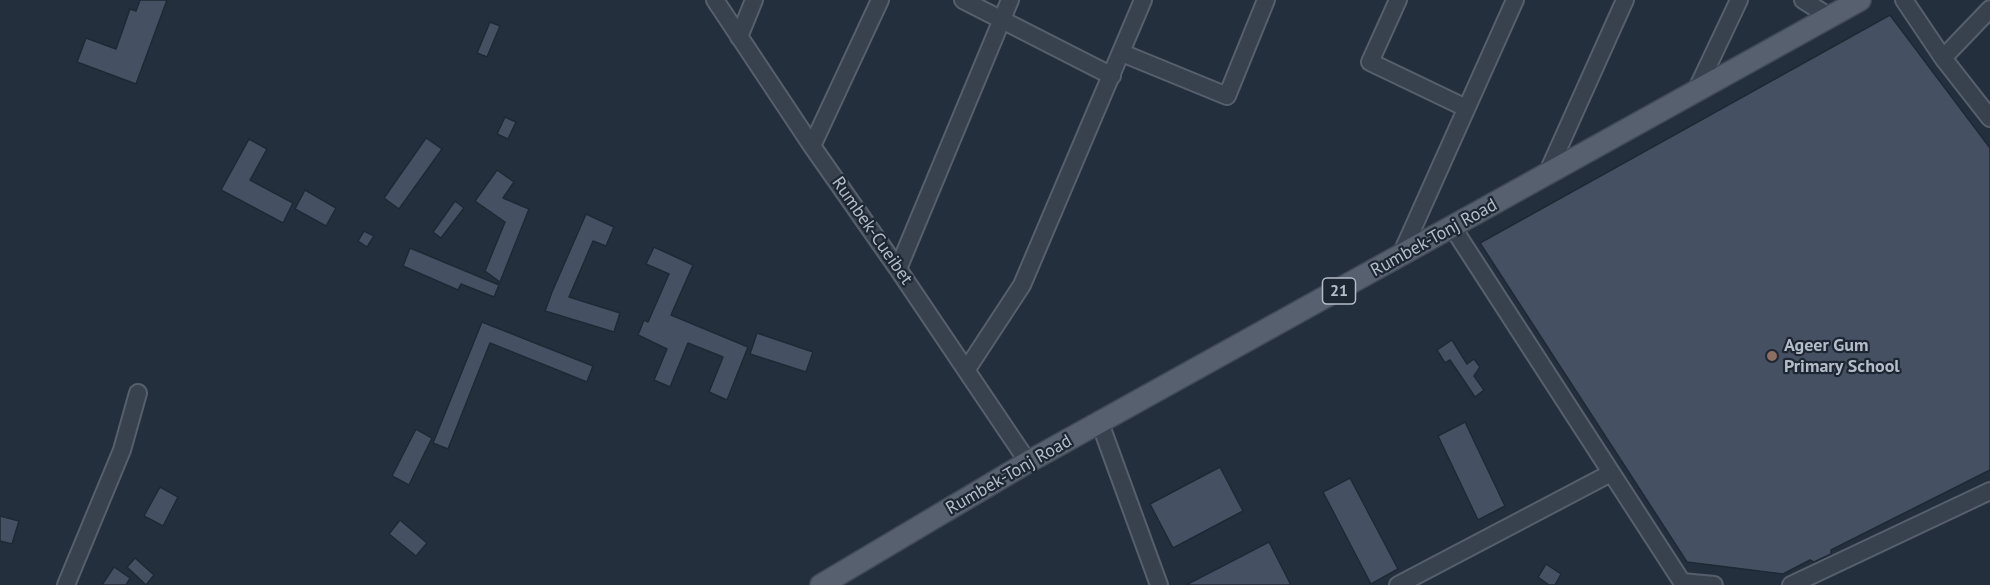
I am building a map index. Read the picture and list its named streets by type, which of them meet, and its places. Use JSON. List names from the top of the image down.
{
  "streets": {
    "main road": ["Rumbek-Tonj Road", "21"],
    "street": ["Rumbek-Cueibet"]
  },
  "crossings": [
    ["Rumbek-Cueibet", "Rumbek-Tonj Road"]
  ],
  "places": ["Ageer Gum Primary School"]
}
